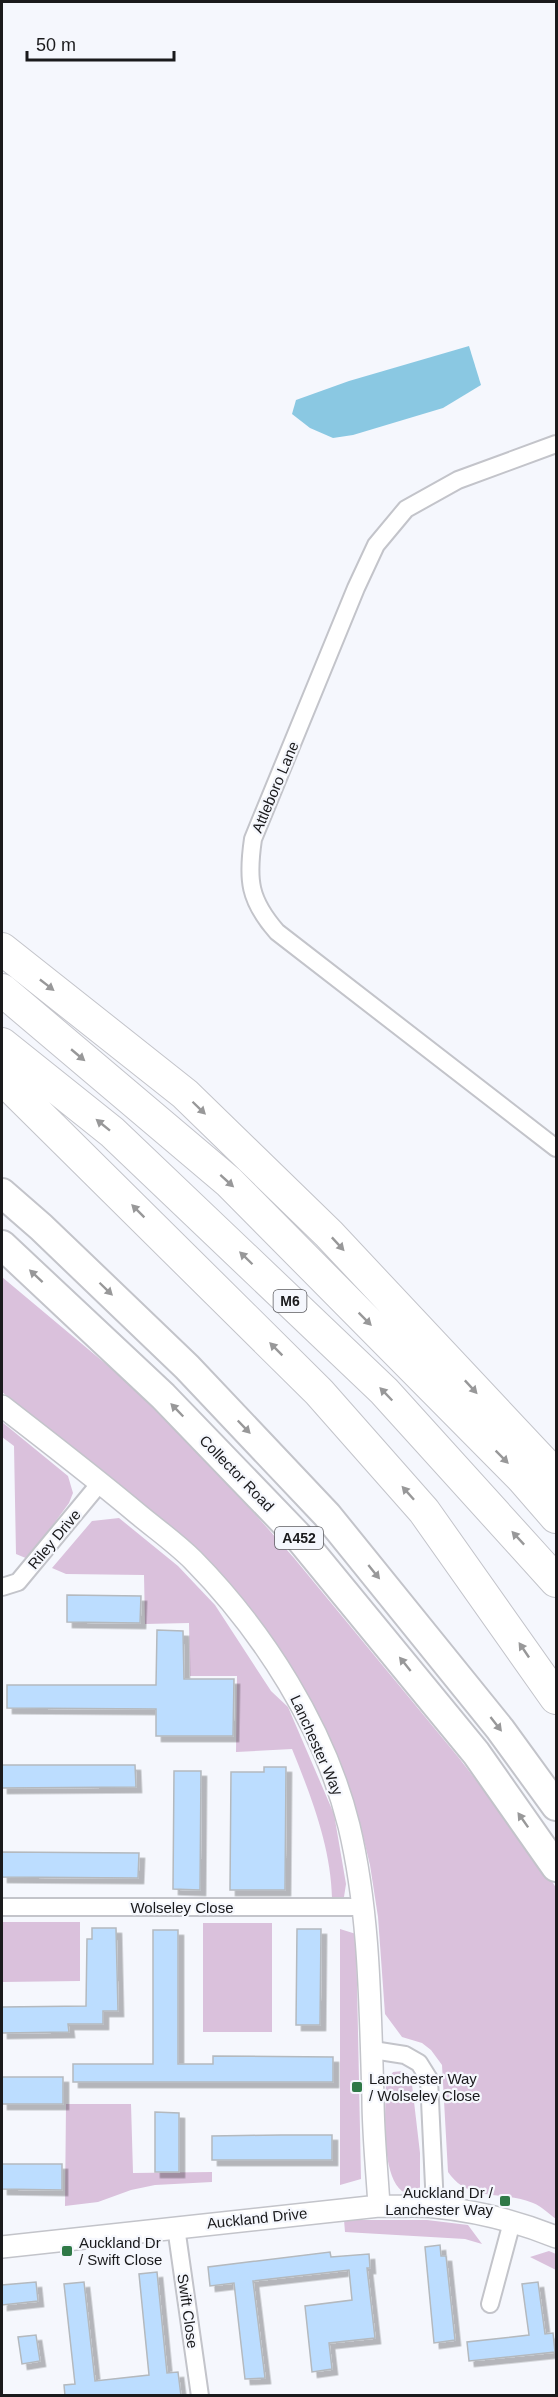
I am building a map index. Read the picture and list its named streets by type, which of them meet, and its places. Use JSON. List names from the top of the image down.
{
  "streets": {
    "highway": ["M6", "Collector Road", "A452"],
    "street": [
      "Attleboro Lane",
      "Riley Drive",
      "Lanchester Way",
      "Wolseley Close",
      "Auckland Drive",
      "Swift Close"
    ]
  },
  "crossings": [
    ["Riley Drive", "Lanchester Way"],
    ["Lanchester Way", "Wolseley Close"],
    ["Lanchester Way", "Auckland Drive"],
    ["Auckland Drive", "Swift Close"]
  ],
  "places": {
    "transit": ["Lanchester Way / Wolseley Close", "Auckland Dr / Lanchester Way", "Auckland Dr / Swift Close"]
  },
  "scale_bar": "50 m"
}
